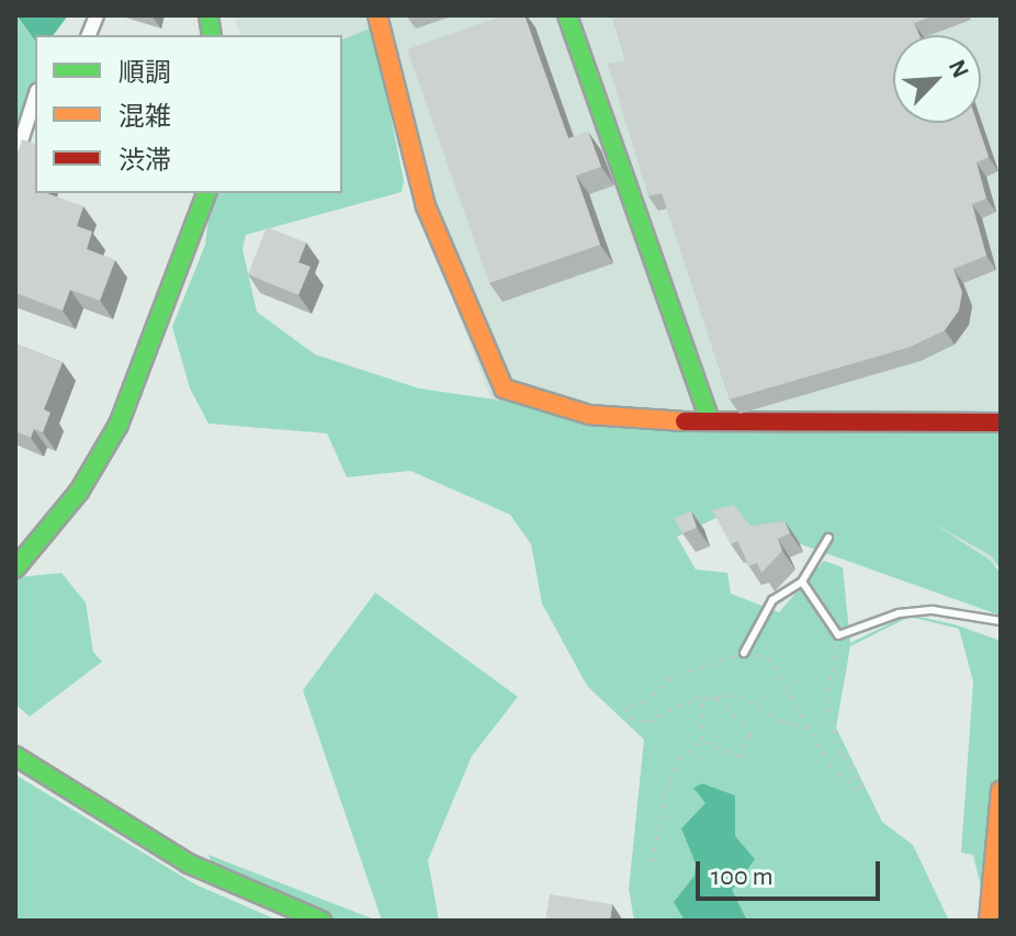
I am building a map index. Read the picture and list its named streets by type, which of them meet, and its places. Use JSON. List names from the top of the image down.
{
  "legend": ["順調", "混雑", "渋滞"],
  "scale_bar": "100 m",
  "north": "top right"
}
